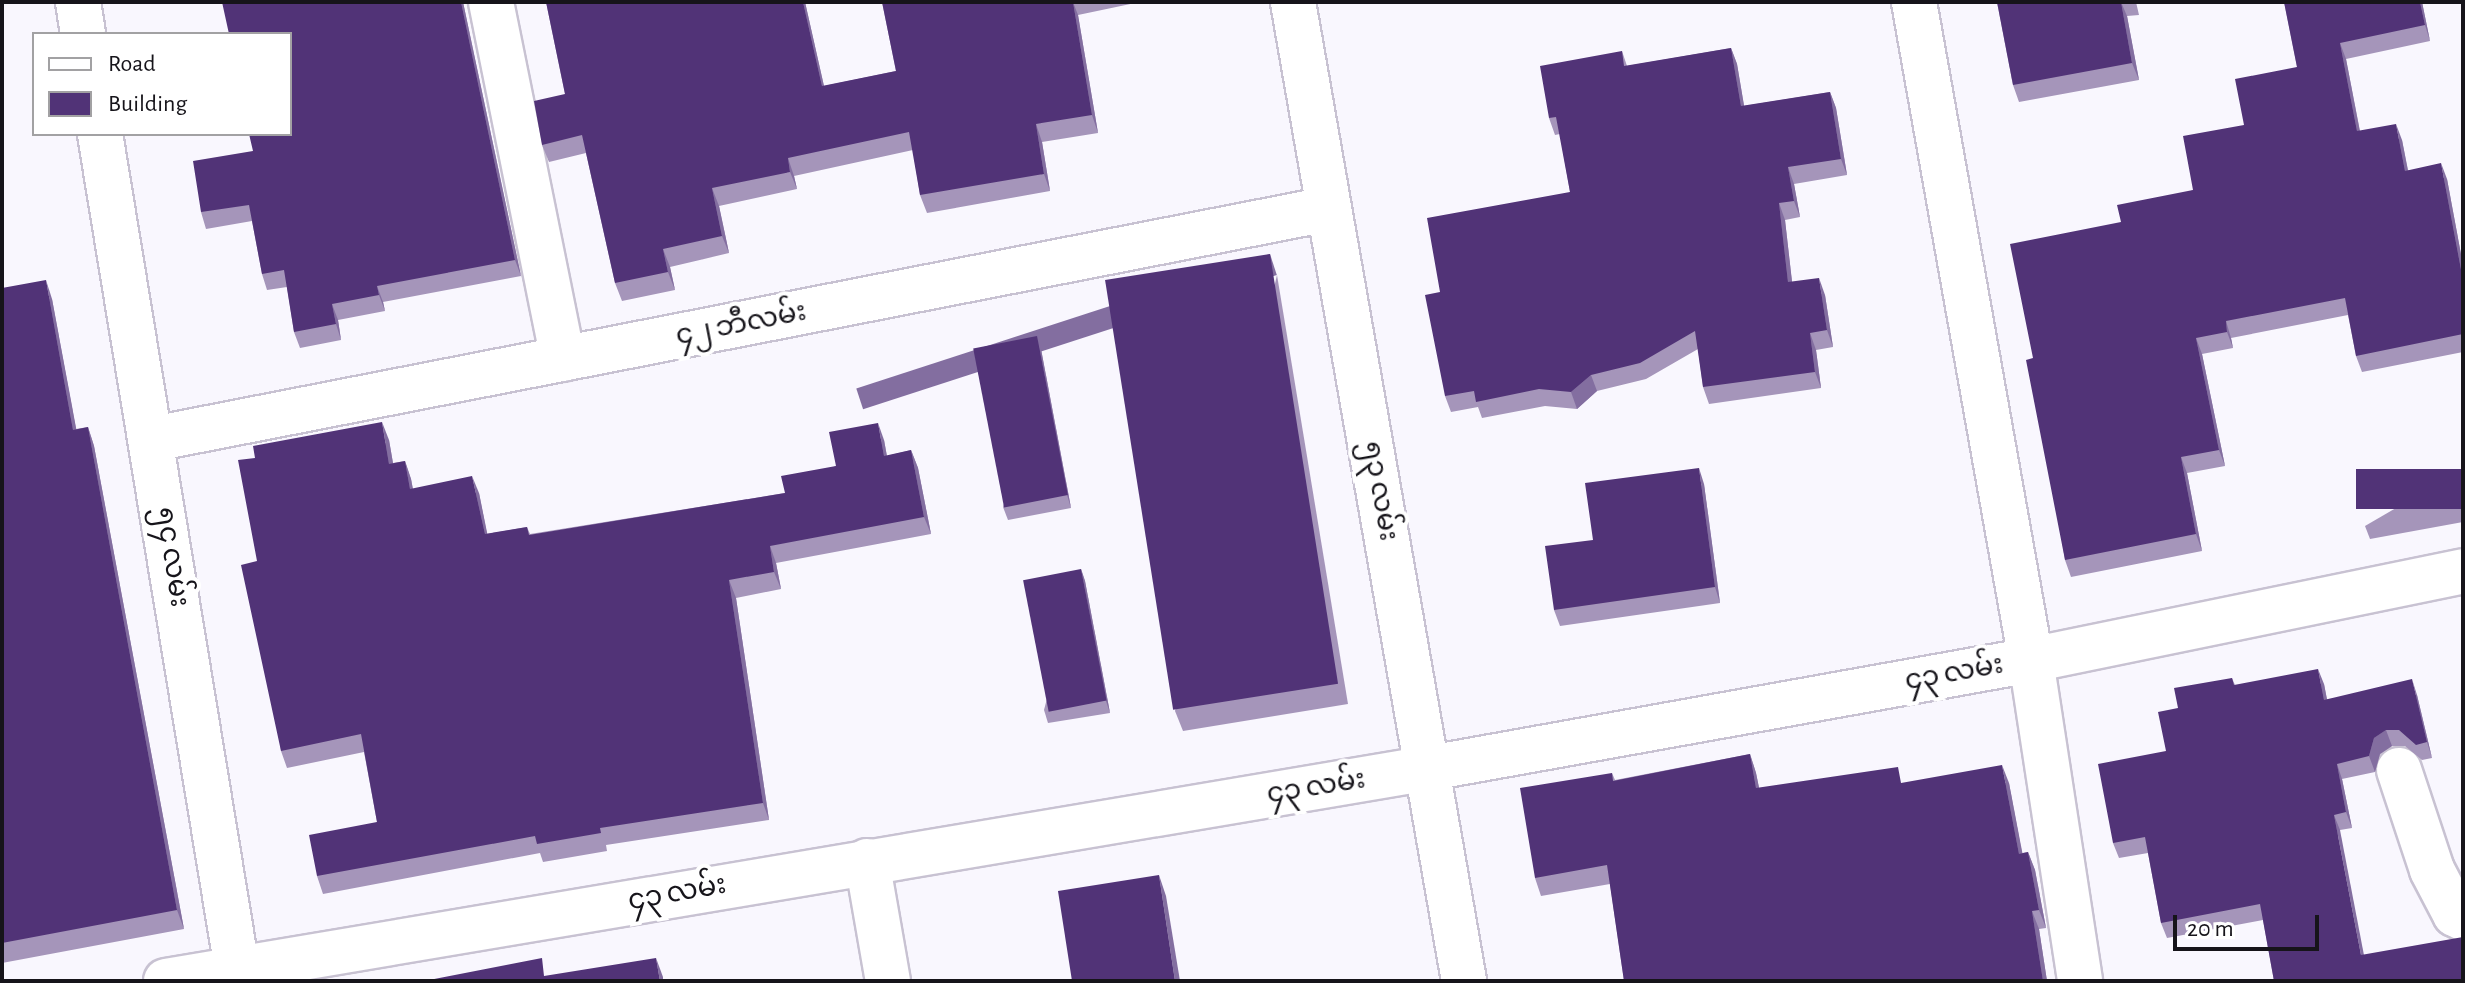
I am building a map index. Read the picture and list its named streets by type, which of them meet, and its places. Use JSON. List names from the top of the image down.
{
  "streets": {
    "street": [
      "၄၂ ဘီလမ်း",
      "၅၃ လမ်း",
      "၅၄ လမ်း",
      "၄၃ လမ်း"
    ]
  },
  "crossings": [
    ["၄၂ ဘီလမ်း", "၅၃ လမ်း"],
    ["၄၂ ဘီလမ်း", "၅၄ လမ်း"],
    ["၅၃ လမ်း", "၄၃ လမ်း"],
    ["၅၄ လမ်း", "၄၃ လမ်း"]
  ],
  "legend": ["Road", "Building"],
  "scale_bar": "20 m"
}
